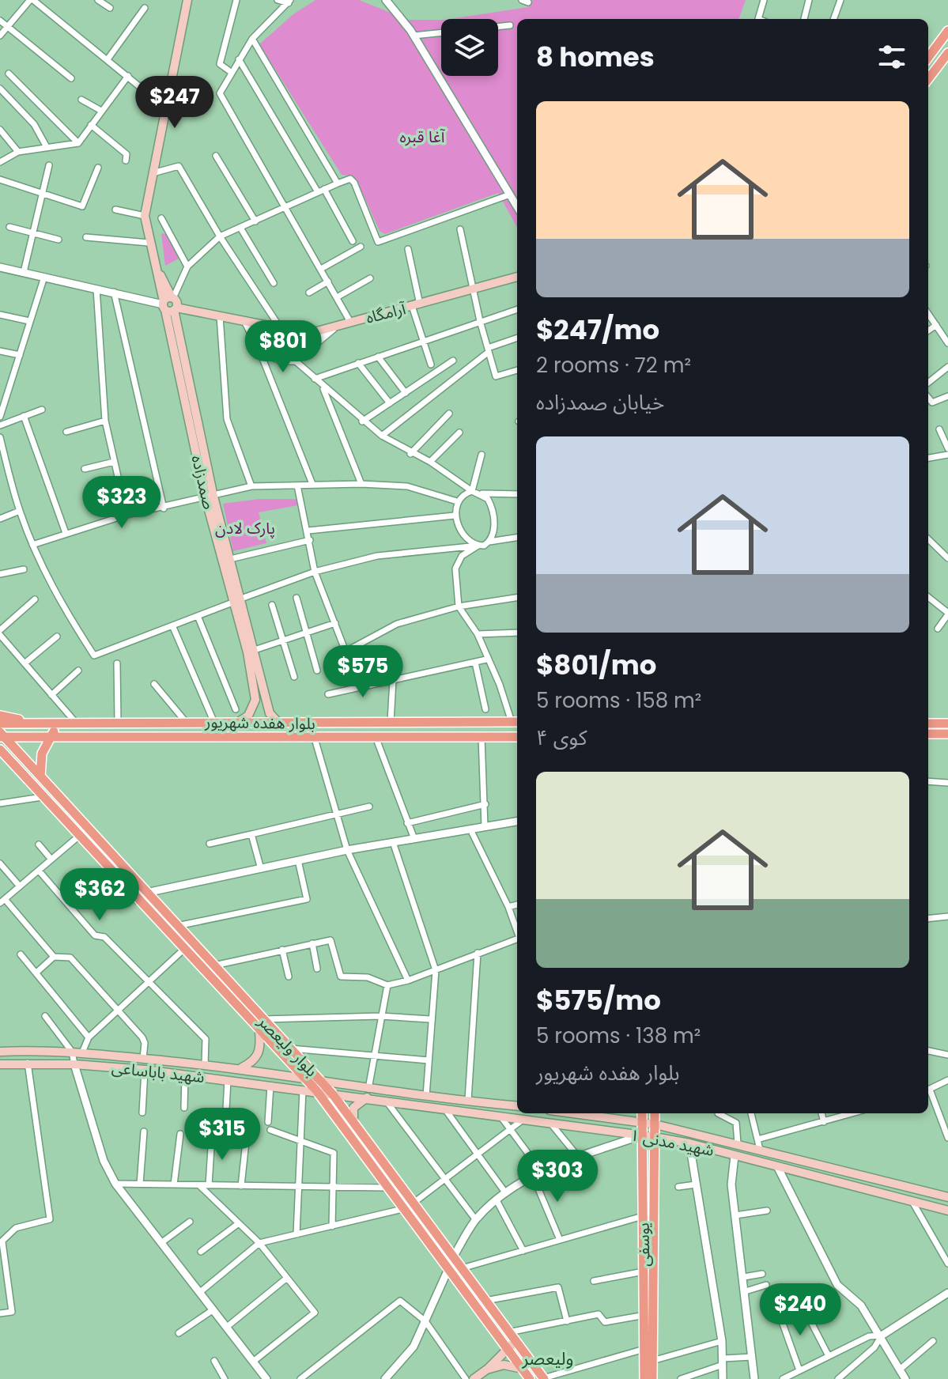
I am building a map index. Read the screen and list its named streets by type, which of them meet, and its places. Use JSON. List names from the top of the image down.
{
  "streets": {
    "main road": [
      "آرامگاه",
      "صمدزاده",
      "بلوار هفده شهریور",
      "بلوار ولیعصر",
      "شهید باباساعی",
      "شهید مدنی ۱",
      "یوسفی"
    ]
  },
  "crossings": [
    ["آرامگاه", "صمدزاده"],
    ["صمدزاده", "بلوار هفده شهریور"],
    ["بلوار هفده شهریور", "بلوار ولیعصر"],
    ["بلوار ولیعصر", "شهید باباساعی"],
    ["بلوار ولیعصر", "شهید مدنی ۱"],
    ["شهید باباساعی", "شهید مدنی ۱"],
    ["شهید مدنی ۱", "یوسفی"]
  ],
  "districts": ["ولیعصر"],
  "parks": ["آغا قبره", "پارک لادن"],
  "page": {
    "heading": "8 homes",
    "price": [
      "$247",
      "$801",
      "$323",
      "$575",
      "$362",
      "$315",
      "$303",
      "$240"
    ],
    "list": [
      {
        "name": "$247/mo",
        "note": "2 rooms · 72 m² · خیابان صمدزاده"
      },
      {
        "name": "$801/mo",
        "note": "5 rooms · 158 m² · کوی ۴"
      },
      {
        "name": "$575/mo",
        "note": "5 rooms · 138 m² · بلوار هفده شهریور"
      }
    ]
  }
}
